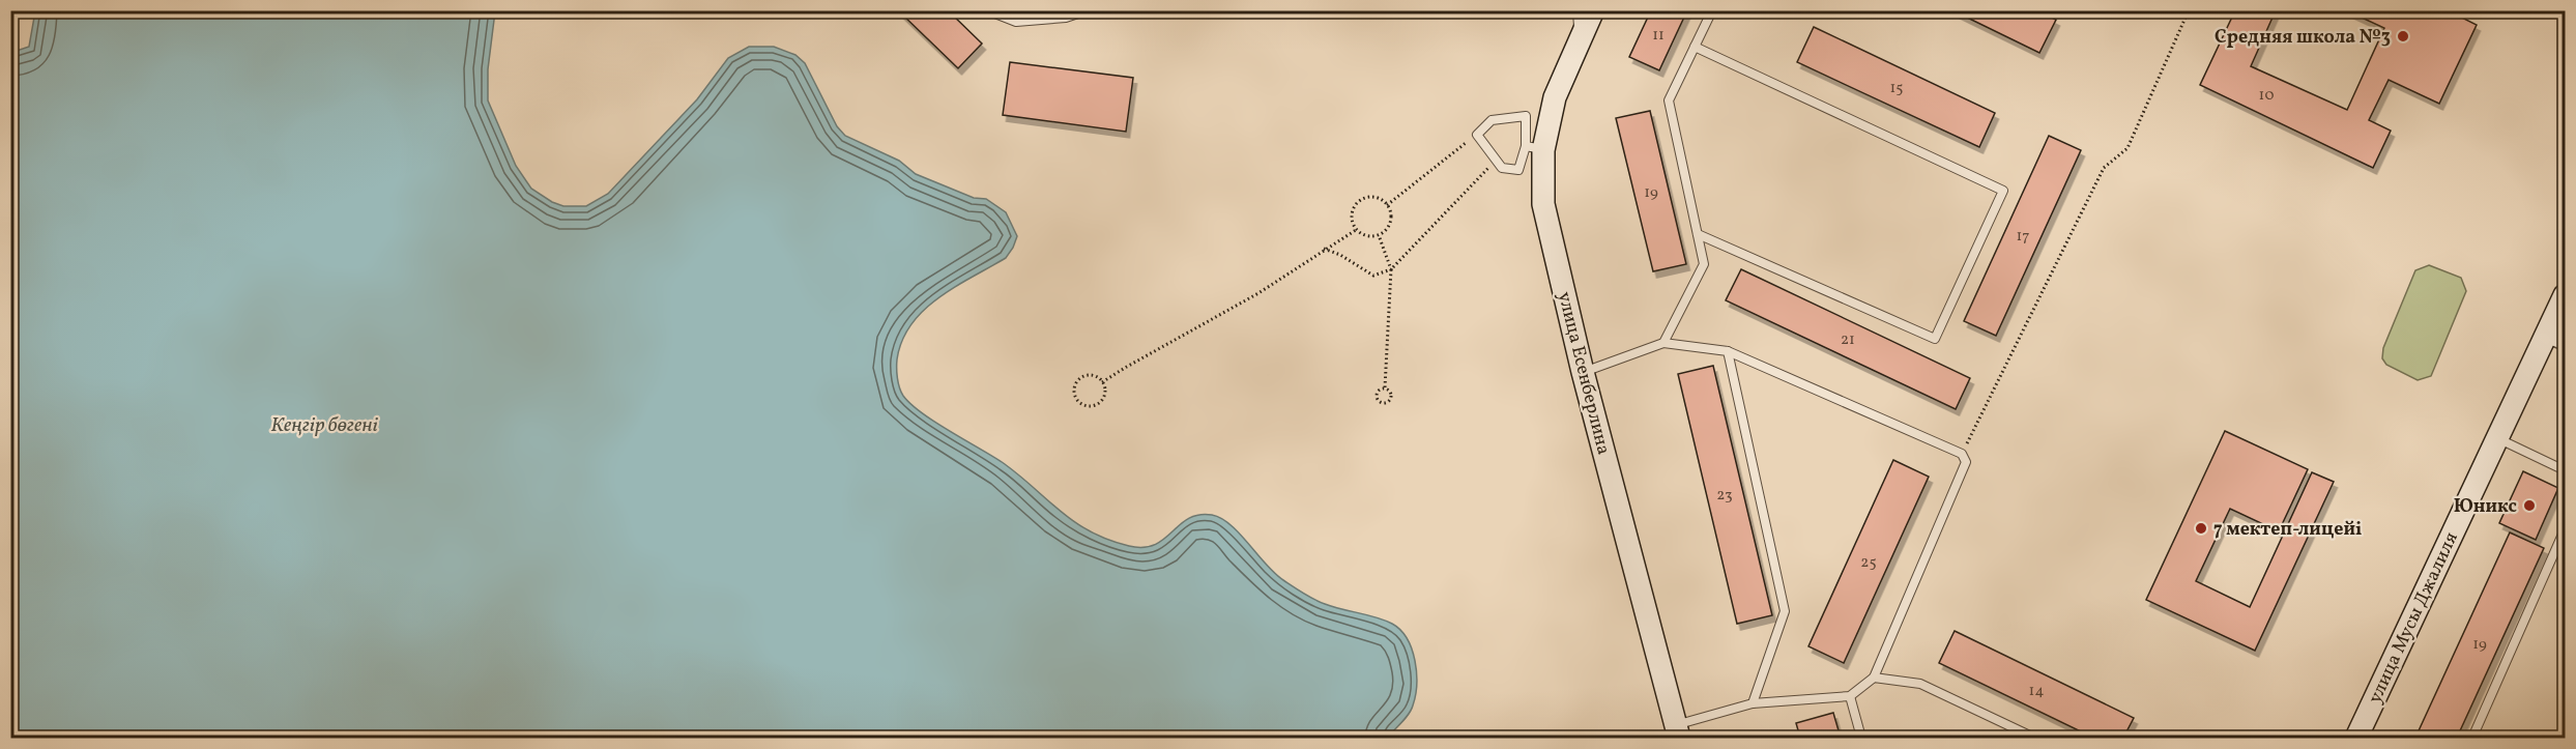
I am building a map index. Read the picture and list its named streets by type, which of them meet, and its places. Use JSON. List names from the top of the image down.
{
  "streets": {
    "street": ["улица Есенберлина", "улица Мусы Джалиля"]
  },
  "water": ["Кеңгір бөгені"],
  "places": ["Средняя школа №3", "Юникс", "7 мектеп-лицейі"],
  "house_numbers": [
    "11",
    "15",
    "10",
    "19",
    "17",
    "21",
    "23",
    "25",
    "19",
    "14"
  ]
}
